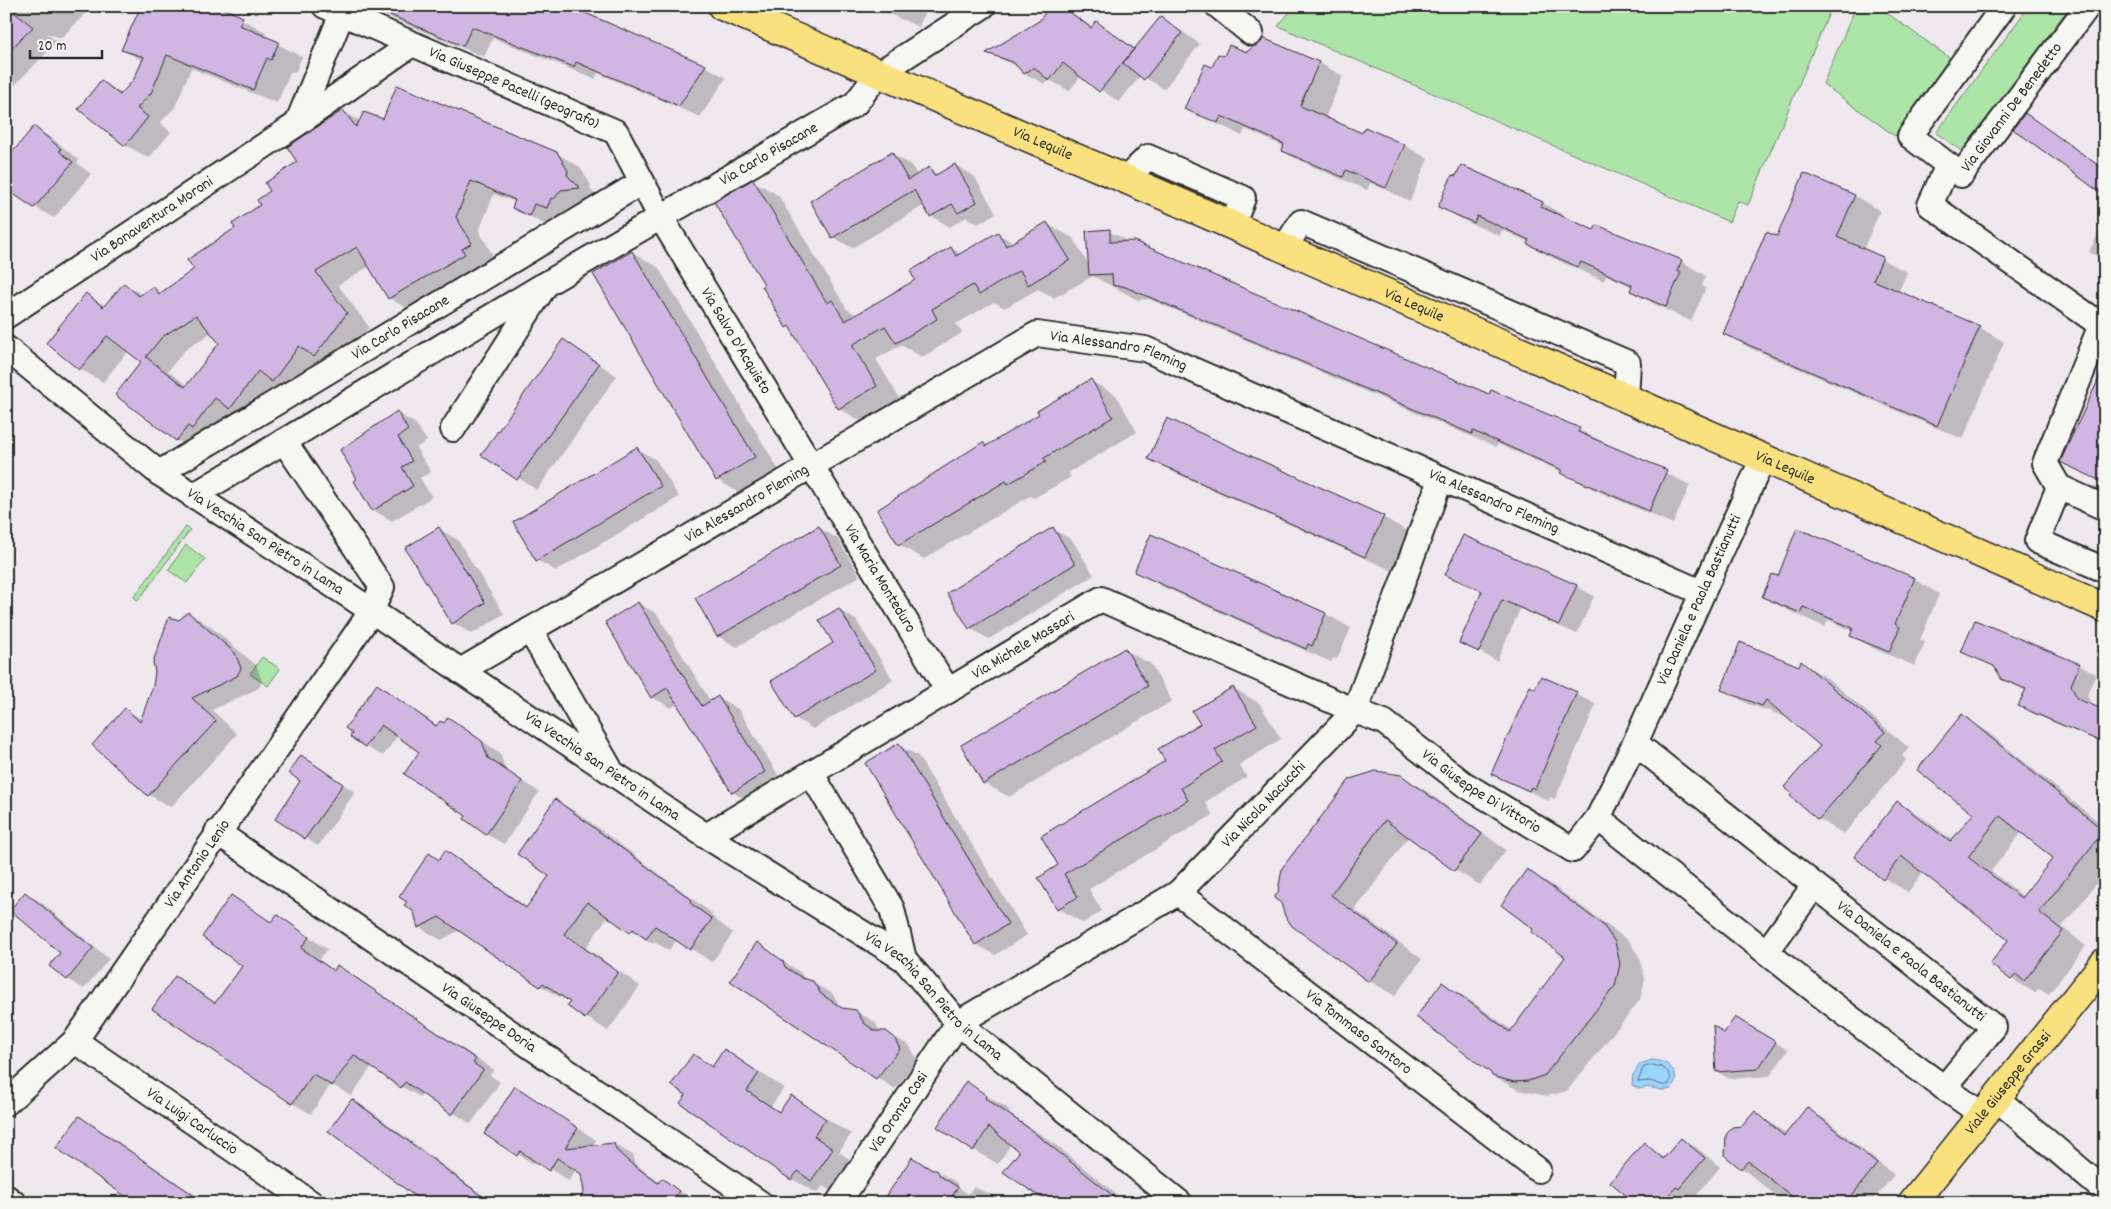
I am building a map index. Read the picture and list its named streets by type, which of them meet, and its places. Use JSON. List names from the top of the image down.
{
  "streets": {
    "main road": ["Via Lequile", "Viale Giuseppe Grassi"],
    "street": [
      "Via Giuseppe Pacelli (geografo)",
      "Via Giovanni De Benedetto",
      "Via Carlo Pisacane",
      "Via Bonaventura Moroni",
      "Via Salvo D'Acquisto",
      "Via Alessandro Fleming",
      "Via Vecchia San Pietro in Lama",
      "Via Maria Monteduro",
      "Via Daniela e Paola Bastianutti",
      "Via Michele Massari",
      "Via Giuseppe Di Vittorio",
      "Via Nicola Nacucchi",
      "Via Antonio Lenio",
      "Via Giuseppe Doria",
      "Via Tommaso Santoro",
      "Via Oronzo Cosi",
      "Via Luigi Carluccio"
    ]
  },
  "crossings": [
    ["Via Giuseppe Pacelli (geografo)", "Via Carlo Pisacane"],
    ["Via Giuseppe Pacelli (geografo)", "Via Bonaventura Moroni"],
    ["Via Giuseppe Pacelli (geografo)", "Via Salvo D'Acquisto"],
    ["Via Lequile", "Via Carlo Pisacane"],
    ["Via Lequile", "Via Daniela e Paola Bastianutti"],
    ["Via Carlo Pisacane", "Via Salvo D'Acquisto"],
    ["Via Carlo Pisacane", "Via Vecchia San Pietro in Lama"],
    ["Via Carlo Pisacane", "Via Antonio Lenio"],
    ["Via Salvo D'Acquisto", "Via Alessandro Fleming"],
    ["Via Salvo D'Acquisto", "Via Maria Monteduro"],
    ["Via Alessandro Fleming", "Via Vecchia San Pietro in Lama"],
    ["Via Alessandro Fleming", "Via Maria Monteduro"],
    ["Via Alessandro Fleming", "Via Daniela e Paola Bastianutti"],
    ["Via Alessandro Fleming", "Via Nicola Nacucchi"],
    ["Via Vecchia San Pietro in Lama", "Via Michele Massari"],
    ["Via Vecchia San Pietro in Lama", "Via Nicola Nacucchi"],
    ["Via Vecchia San Pietro in Lama", "Via Antonio Lenio"],
    ["Via Vecchia San Pietro in Lama", "Via Oronzo Cosi"],
    ["Via Maria Monteduro", "Via Michele Massari"],
    ["Via Daniela e Paola Bastianutti", "Via Giuseppe Di Vittorio"],
    ["Via Michele Massari", "Via Giuseppe Di Vittorio"],
    ["Via Michele Massari", "Via Nicola Nacucchi"],
    ["Via Giuseppe Di Vittorio", "Via Nicola Nacucchi"],
    ["Via Nicola Nacucchi", "Via Tommaso Santoro"],
    ["Via Nicola Nacucchi", "Via Oronzo Cosi"],
    ["Via Antonio Lenio", "Via Giuseppe Doria"],
    ["Via Antonio Lenio", "Via Luigi Carluccio"]
  ],
  "scale_bar": "20 m"
}
